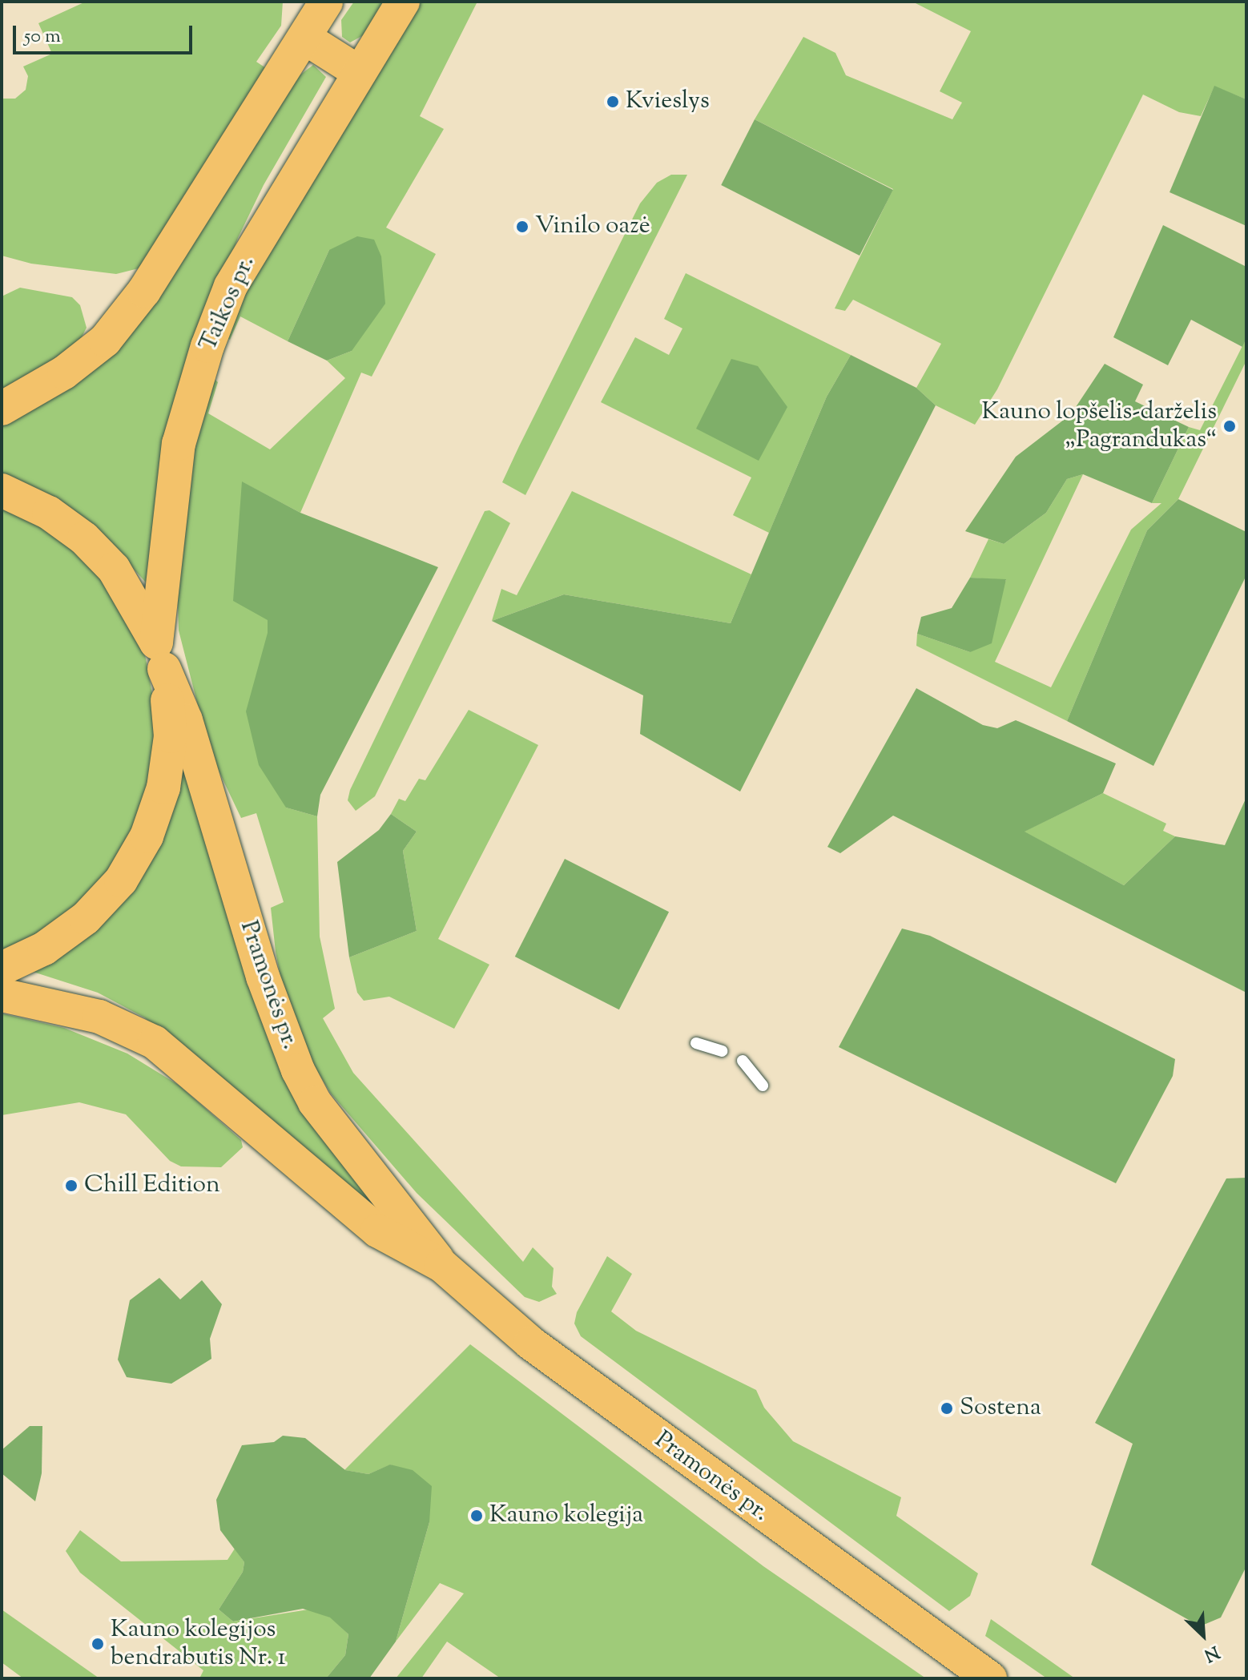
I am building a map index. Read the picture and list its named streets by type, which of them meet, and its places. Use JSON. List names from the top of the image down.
{
  "streets": {
    "main road": ["Taikos pr.", "Pramonės pr."]
  },
  "crossings": [
    ["Taikos pr.", "Pramonės pr."]
  ],
  "places": [
    "Kvieslys",
    "Vinilo oazė",
    "Kauno lopšelis-darželis „Pagrandukas“",
    "Chill Edition",
    "Sostena",
    "Kauno kolegija",
    "Kauno kolegijos bendrabutis Nr. 1"
  ],
  "scale_bar": "50 m",
  "north": "bottom right"
}
